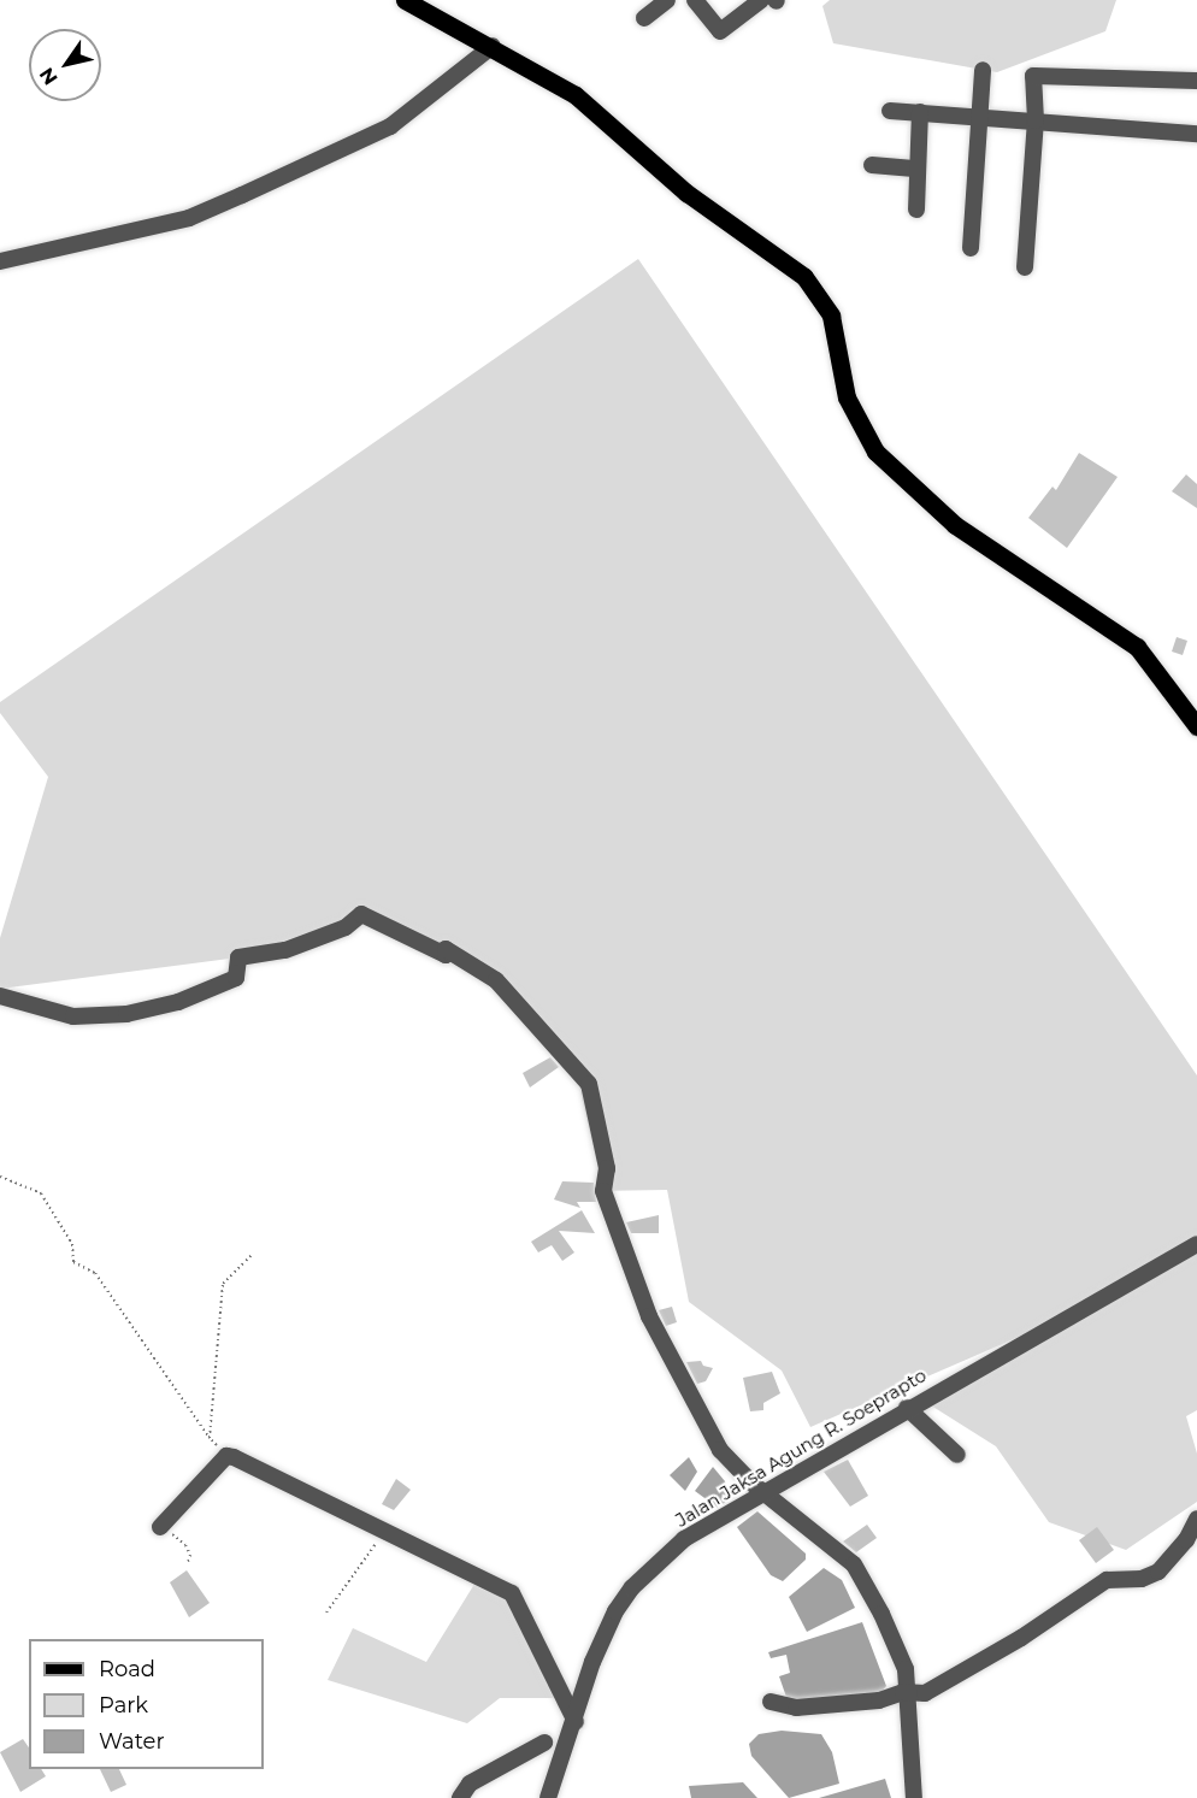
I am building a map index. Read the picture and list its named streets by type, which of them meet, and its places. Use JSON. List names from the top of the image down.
{
  "streets": {
    "street": ["Jalan Jaksa Agung R. Soeprapto"]
  },
  "legend": ["Road", "Park", "Water"],
  "north": "bottom left"
}
